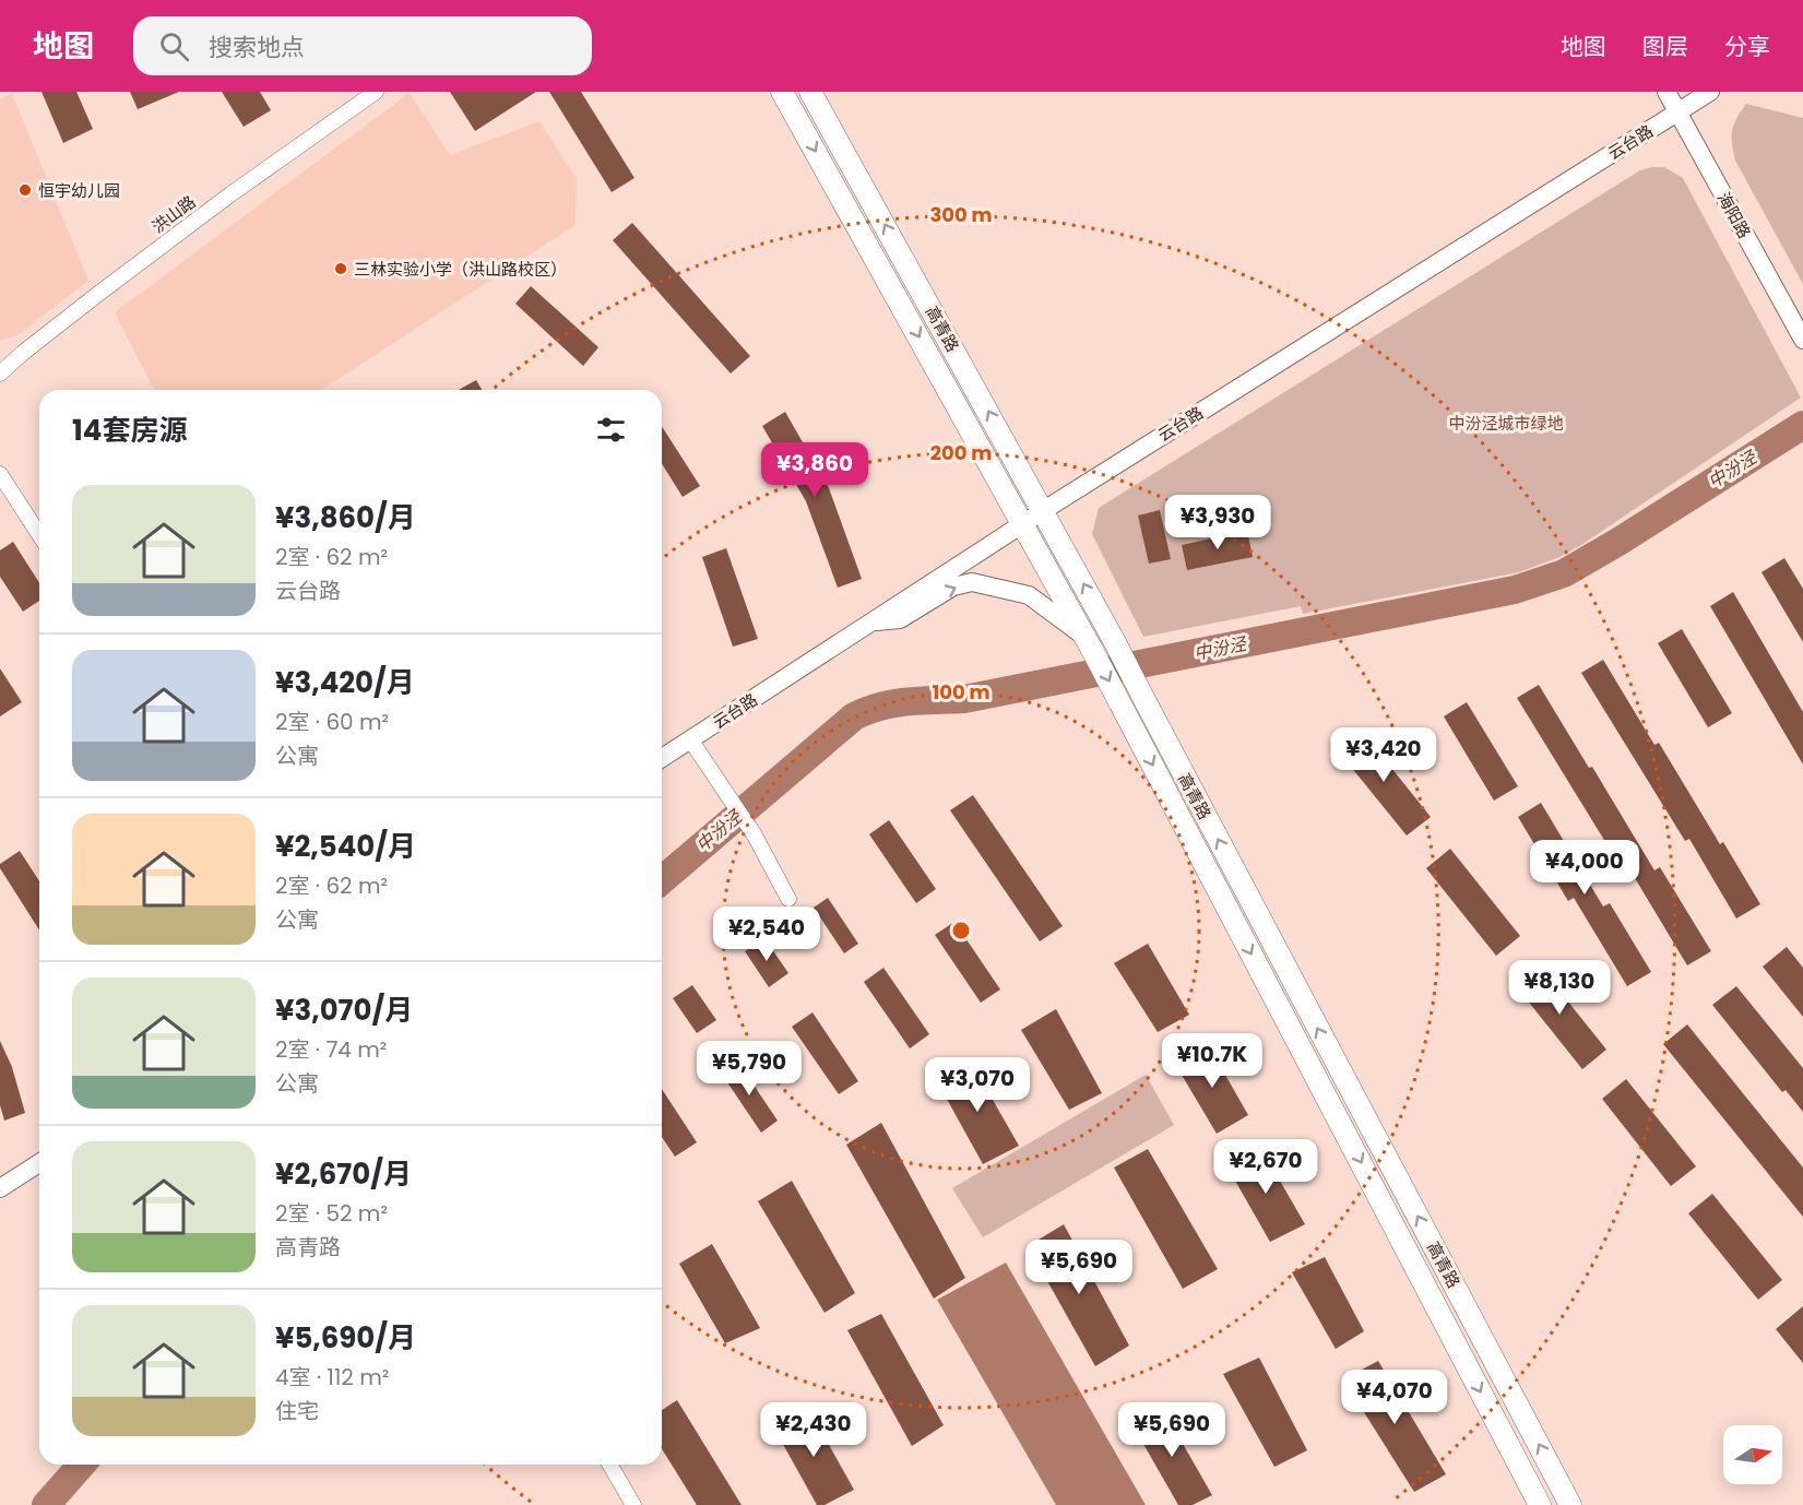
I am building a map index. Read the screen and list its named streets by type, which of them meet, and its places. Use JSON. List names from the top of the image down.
{
  "streets": {
    "main road": ["高青路"],
    "street": ["云台路", "洪山路", "海阳路"]
  },
  "crossings": [
    ["云台路", "海阳路"],
    ["云台路", "高青路"]
  ],
  "water": ["中汾泾"],
  "parks": ["中汾泾城市绿地"],
  "places": ["恒宇幼儿园", "三林实验小学（洪山路校区）"],
  "north": "right",
  "page": {
    "header": "地图",
    "search": "搜索地点",
    "nav": ["地图", "图层", "分享"],
    "heading": "14套房源",
    "price": [
      "¥3,860",
      "¥3,930",
      "¥3,420",
      "¥4,000",
      "¥2,540",
      "¥8,130",
      "¥10.7K",
      "¥5,790",
      "¥3,070",
      "¥2,670",
      "¥5,690",
      "¥4,070",
      "¥2,430",
      "¥5,690"
    ],
    "list": [
      {
        "name": "¥3,860/月",
        "note": "2室 · 62 m² · 云台路"
      },
      {
        "name": "¥3,420/月",
        "note": "2室 · 60 m² · 公寓"
      },
      {
        "name": "¥2,540/月",
        "note": "2室 · 62 m² · 公寓"
      },
      {
        "name": "¥3,070/月",
        "note": "2室 · 74 m² · 公寓"
      },
      {
        "name": "¥2,670/月",
        "note": "2室 · 52 m² · 高青路"
      },
      {
        "name": "¥5,690/月",
        "note": "4室 · 112 m² · 住宅"
      }
    ]
  },
  "rings": ["300 m", "200 m", "100 m"]
}
